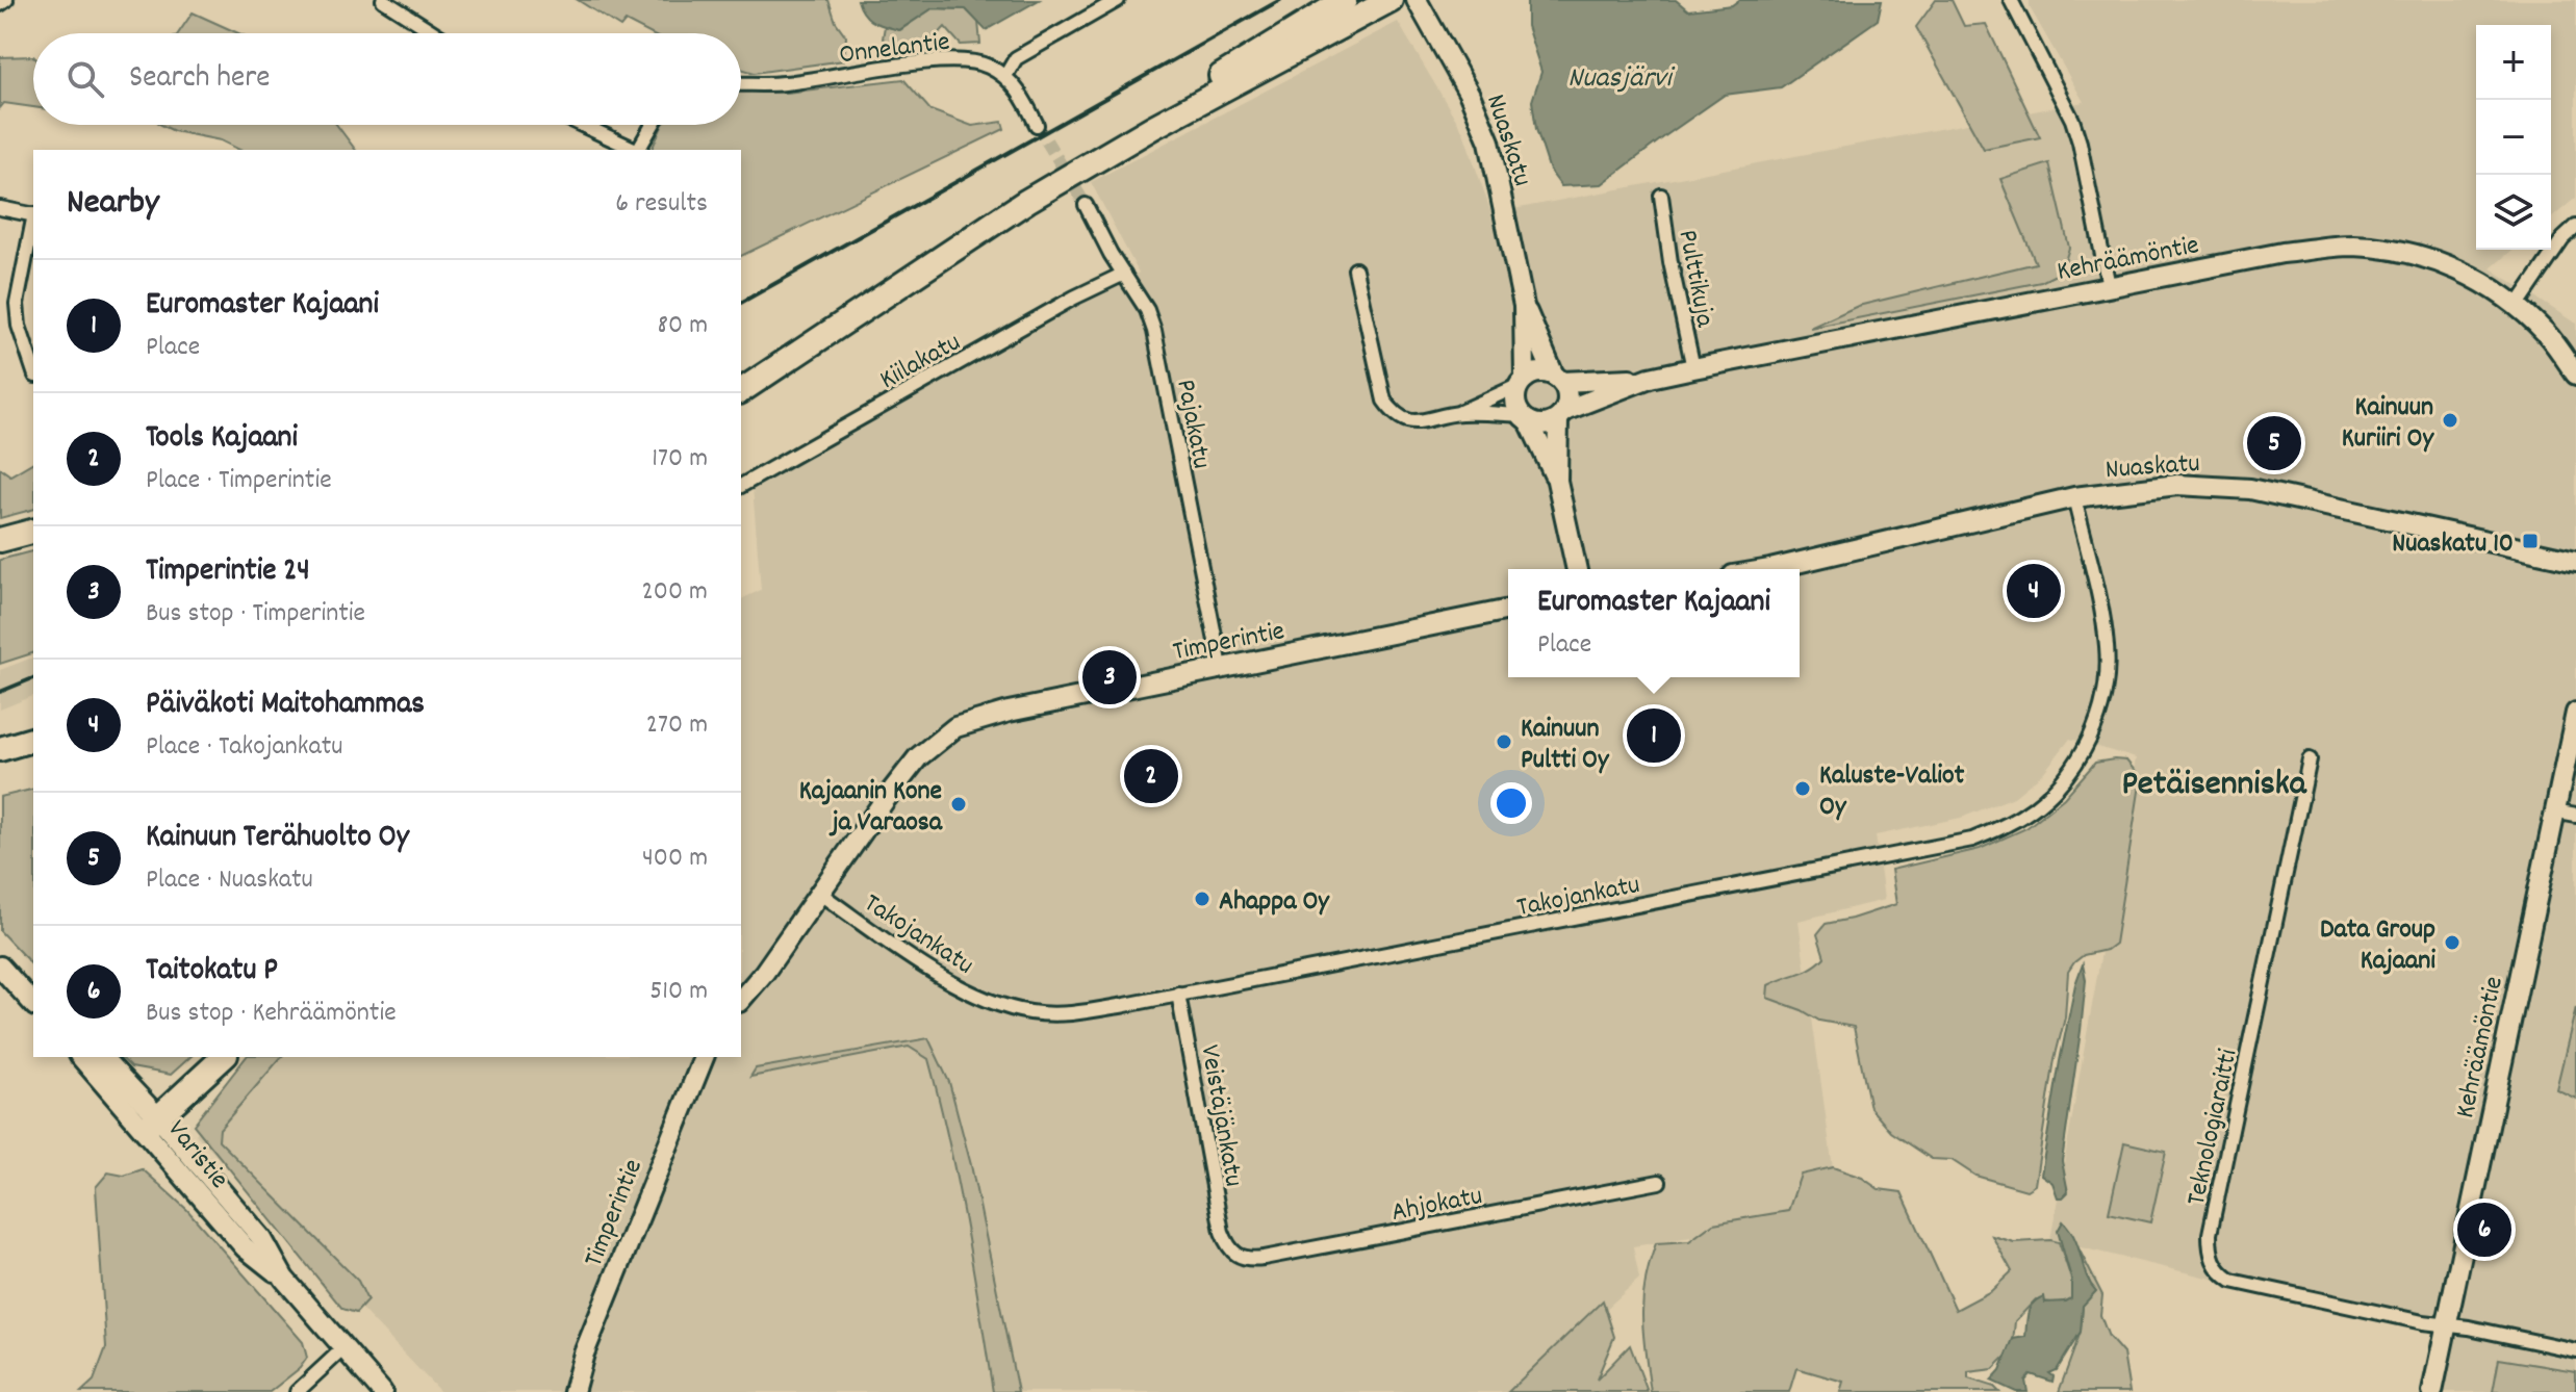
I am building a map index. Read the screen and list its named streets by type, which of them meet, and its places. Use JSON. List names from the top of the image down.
{
  "streets": {
    "street": [
      "Onnelantie",
      "Nuaskatu",
      "Kehräämöntie",
      "Pulttikuja",
      "Kiilakatu",
      "Pajakatu",
      "Timperintie",
      "Takojankatu",
      "Veistäjänkatu",
      "Teknologiaraitti",
      "Varistie",
      "Ahjokatu"
    ]
  },
  "crossings": [
    ["Nuaskatu", "Kehräämöntie"],
    ["Nuaskatu", "Takojankatu"],
    ["Kehräämöntie", "Pulttikuja"],
    ["Kehräämöntie", "Teknologiaraitti"],
    ["Kiilakatu", "Pajakatu"],
    ["Pajakatu", "Timperintie"],
    ["Timperintie", "Takojankatu"],
    ["Takojankatu", "Veistäjänkatu"],
    ["Veistäjänkatu", "Ahjokatu"]
  ],
  "districts": ["Petäisenniska"],
  "water": ["Nuasjärvi"],
  "places": {
    "other": [
      "Kainuun Kuriiri Oy",
      "Kainuun Pultti Oy",
      "Kaluste-Valiot Oy",
      "Kajaanin Kone ja Varaosa",
      "Ahappa Oy",
      "Data Group Kajaani"
    ],
    "transit": ["Nuaskatu 10"]
  },
  "page": {
    "map_buttons": ["+", "−"],
    "search": "Search here",
    "heading": ["Nearby", "6 results"],
    "list": [
      {
        "mark": "1",
        "name": "Euromaster Kajaani",
        "note": "Place",
        "value": "80 m"
      },
      {
        "mark": "2",
        "name": "Tools Kajaani",
        "note": "Place · Timperintie",
        "value": "170 m"
      },
      {
        "mark": "3",
        "name": "Timperintie 24",
        "note": "Bus stop · Timperintie",
        "value": "200 m"
      },
      {
        "mark": "4",
        "name": "Päiväkoti Maitohammas",
        "note": "Place · Takojankatu",
        "value": "270 m"
      },
      {
        "mark": "5",
        "name": "Kainuun Terähuolto Oy",
        "note": "Place · Nuaskatu",
        "value": "400 m"
      },
      {
        "mark": "6",
        "name": "Taitokatu P",
        "note": "Bus stop · Kehräämöntie",
        "value": "510 m"
      }
    ],
    "pins": [
      "5",
      "4",
      "3",
      "1",
      "2",
      "6"
    ],
    "popup": ["Euromaster Kajaani", "Place"]
  }
}
